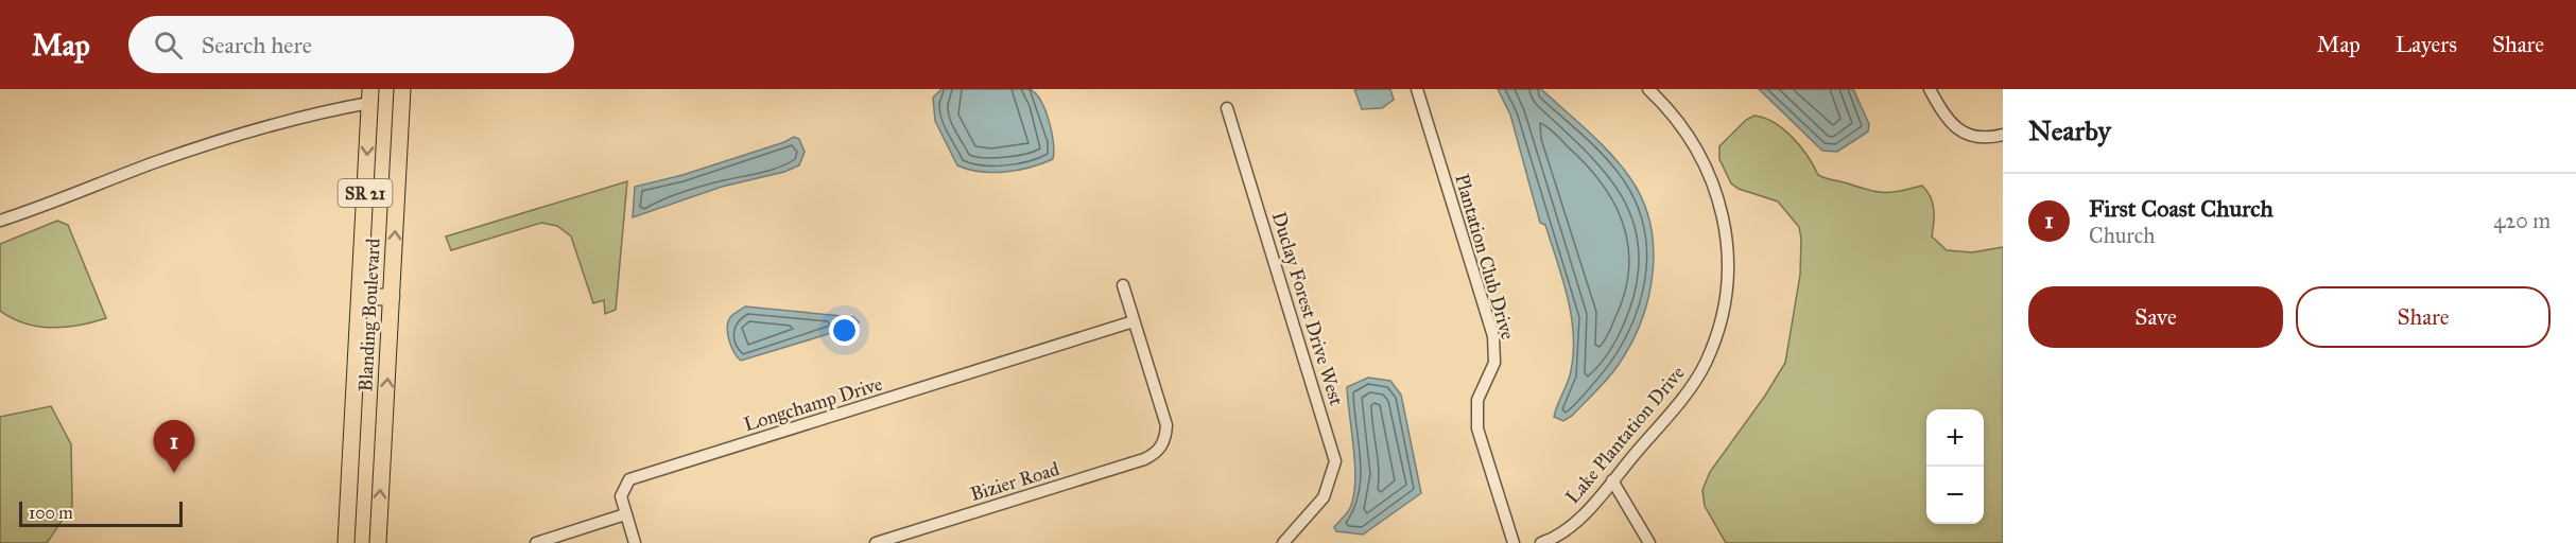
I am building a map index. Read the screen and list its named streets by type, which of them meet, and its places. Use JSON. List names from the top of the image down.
{
  "streets": {
    "main road": ["SR 21", "Blanding Boulevard"],
    "street": [
      "Plantation Club Drive",
      "Duclay Forest Drive West",
      "Longchamp Drive",
      "Lake Plantation Drive",
      "Bizier Road"
    ]
  },
  "crossings": [
    ["Longchamp Drive", "Bizier Road"]
  ],
  "scale_bar": "100 m",
  "page": {
    "header": "Map",
    "search": "Search here",
    "nav": ["Map", "Layers", "Share"],
    "heading": "Nearby",
    "list": [
      {
        "mark": "1",
        "name": "First Coast Church",
        "note": "Church",
        "value": "420 m"
      }
    ],
    "buttons": ["Save", "Share"],
    "map_buttons": ["+", "−"],
    "pins": "1",
    "scale": "100 m"
  }
}
